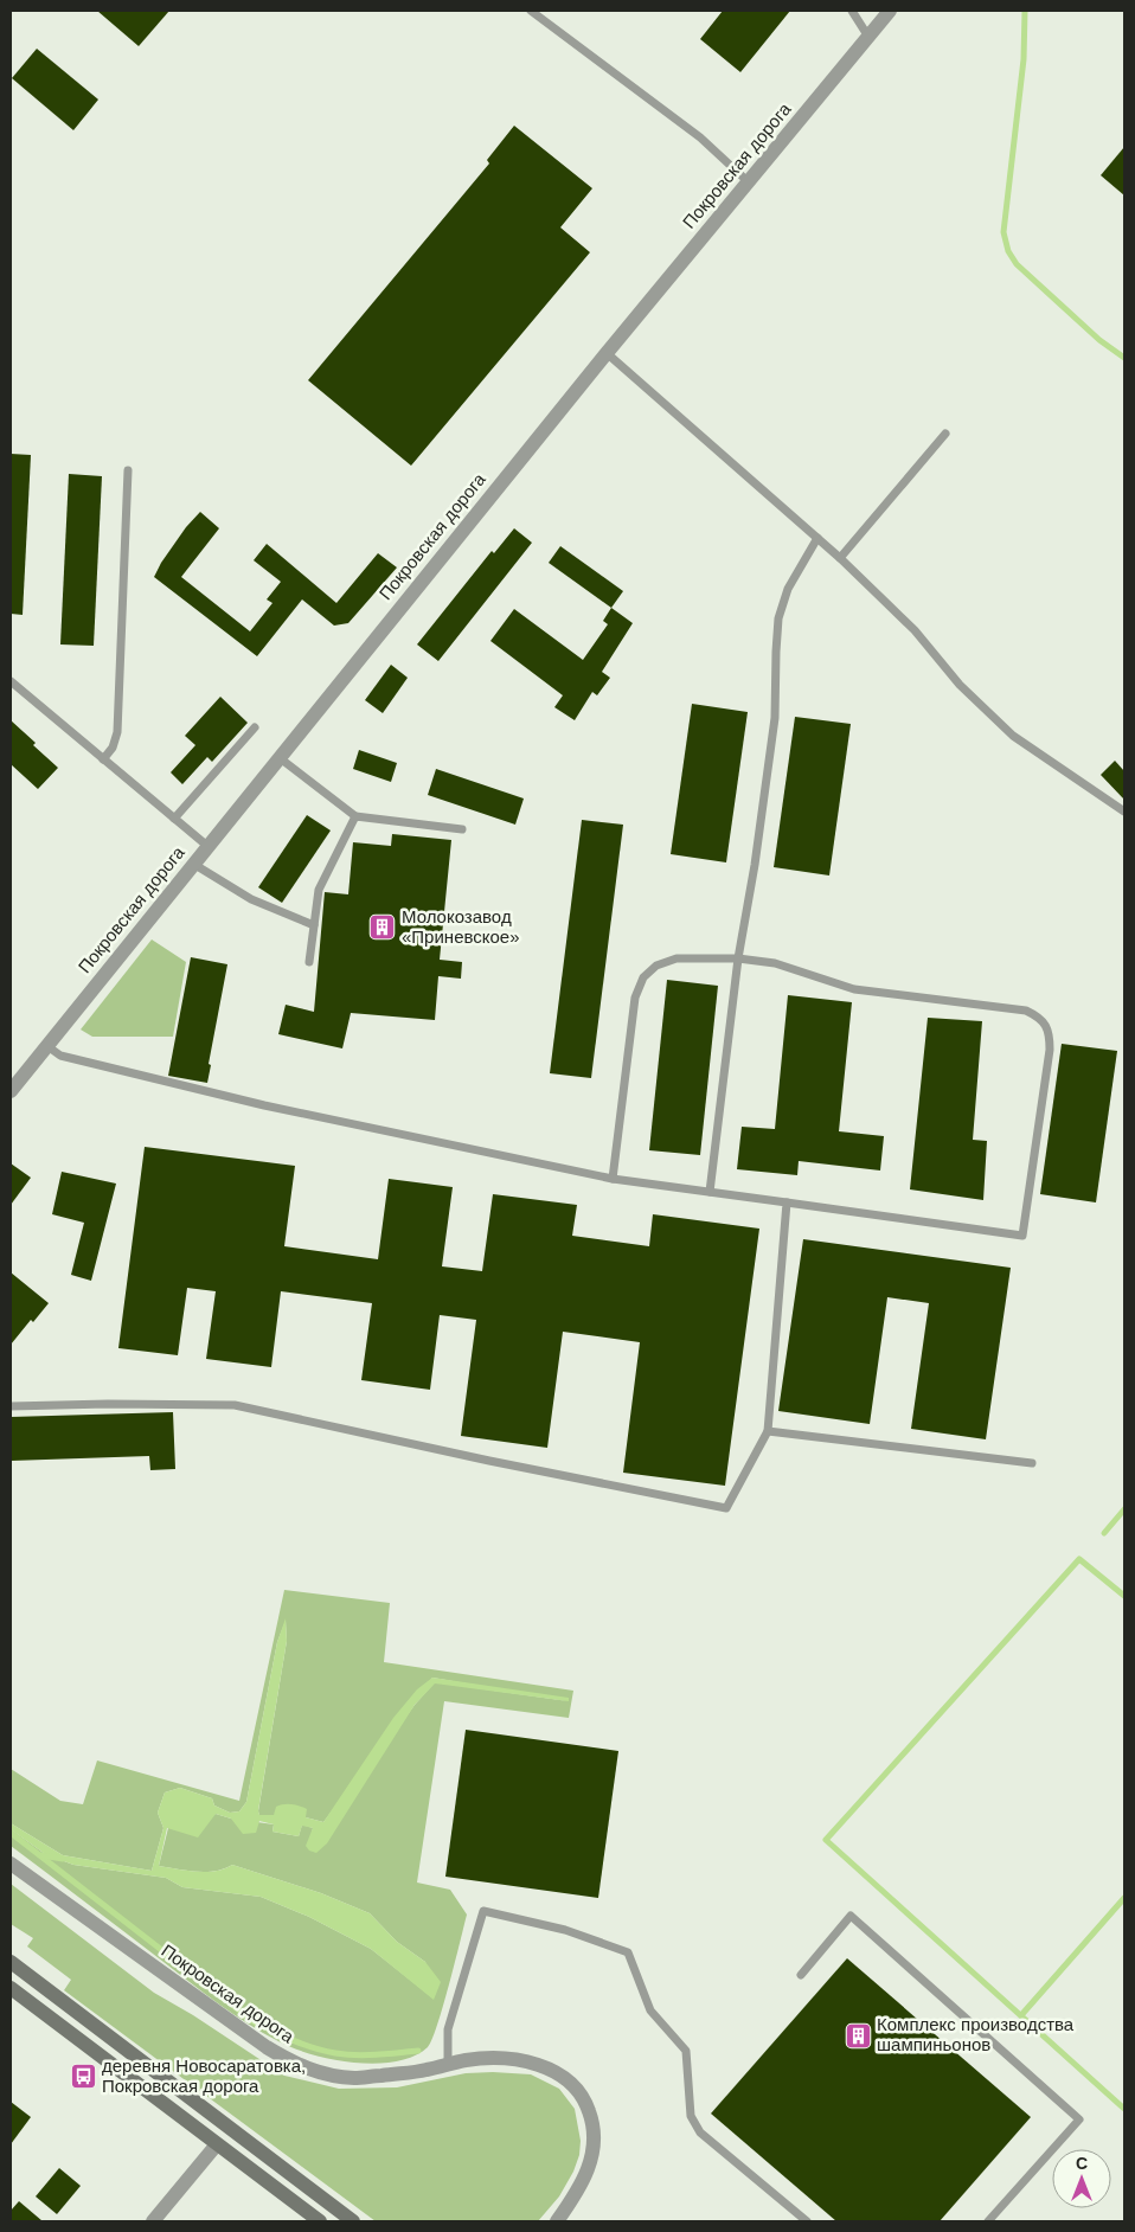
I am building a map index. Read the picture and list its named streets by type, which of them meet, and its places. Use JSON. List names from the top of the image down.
{
  "streets": {
    "street": ["Покровская дорога"]
  },
  "places": {
    "building": ["Молокозавод «Приневское»", "Комплекс производства шампиньонов"],
    "bus stop": ["деревня Новосаратовка, Покровская дорога"]
  },
  "north": "top"
}
